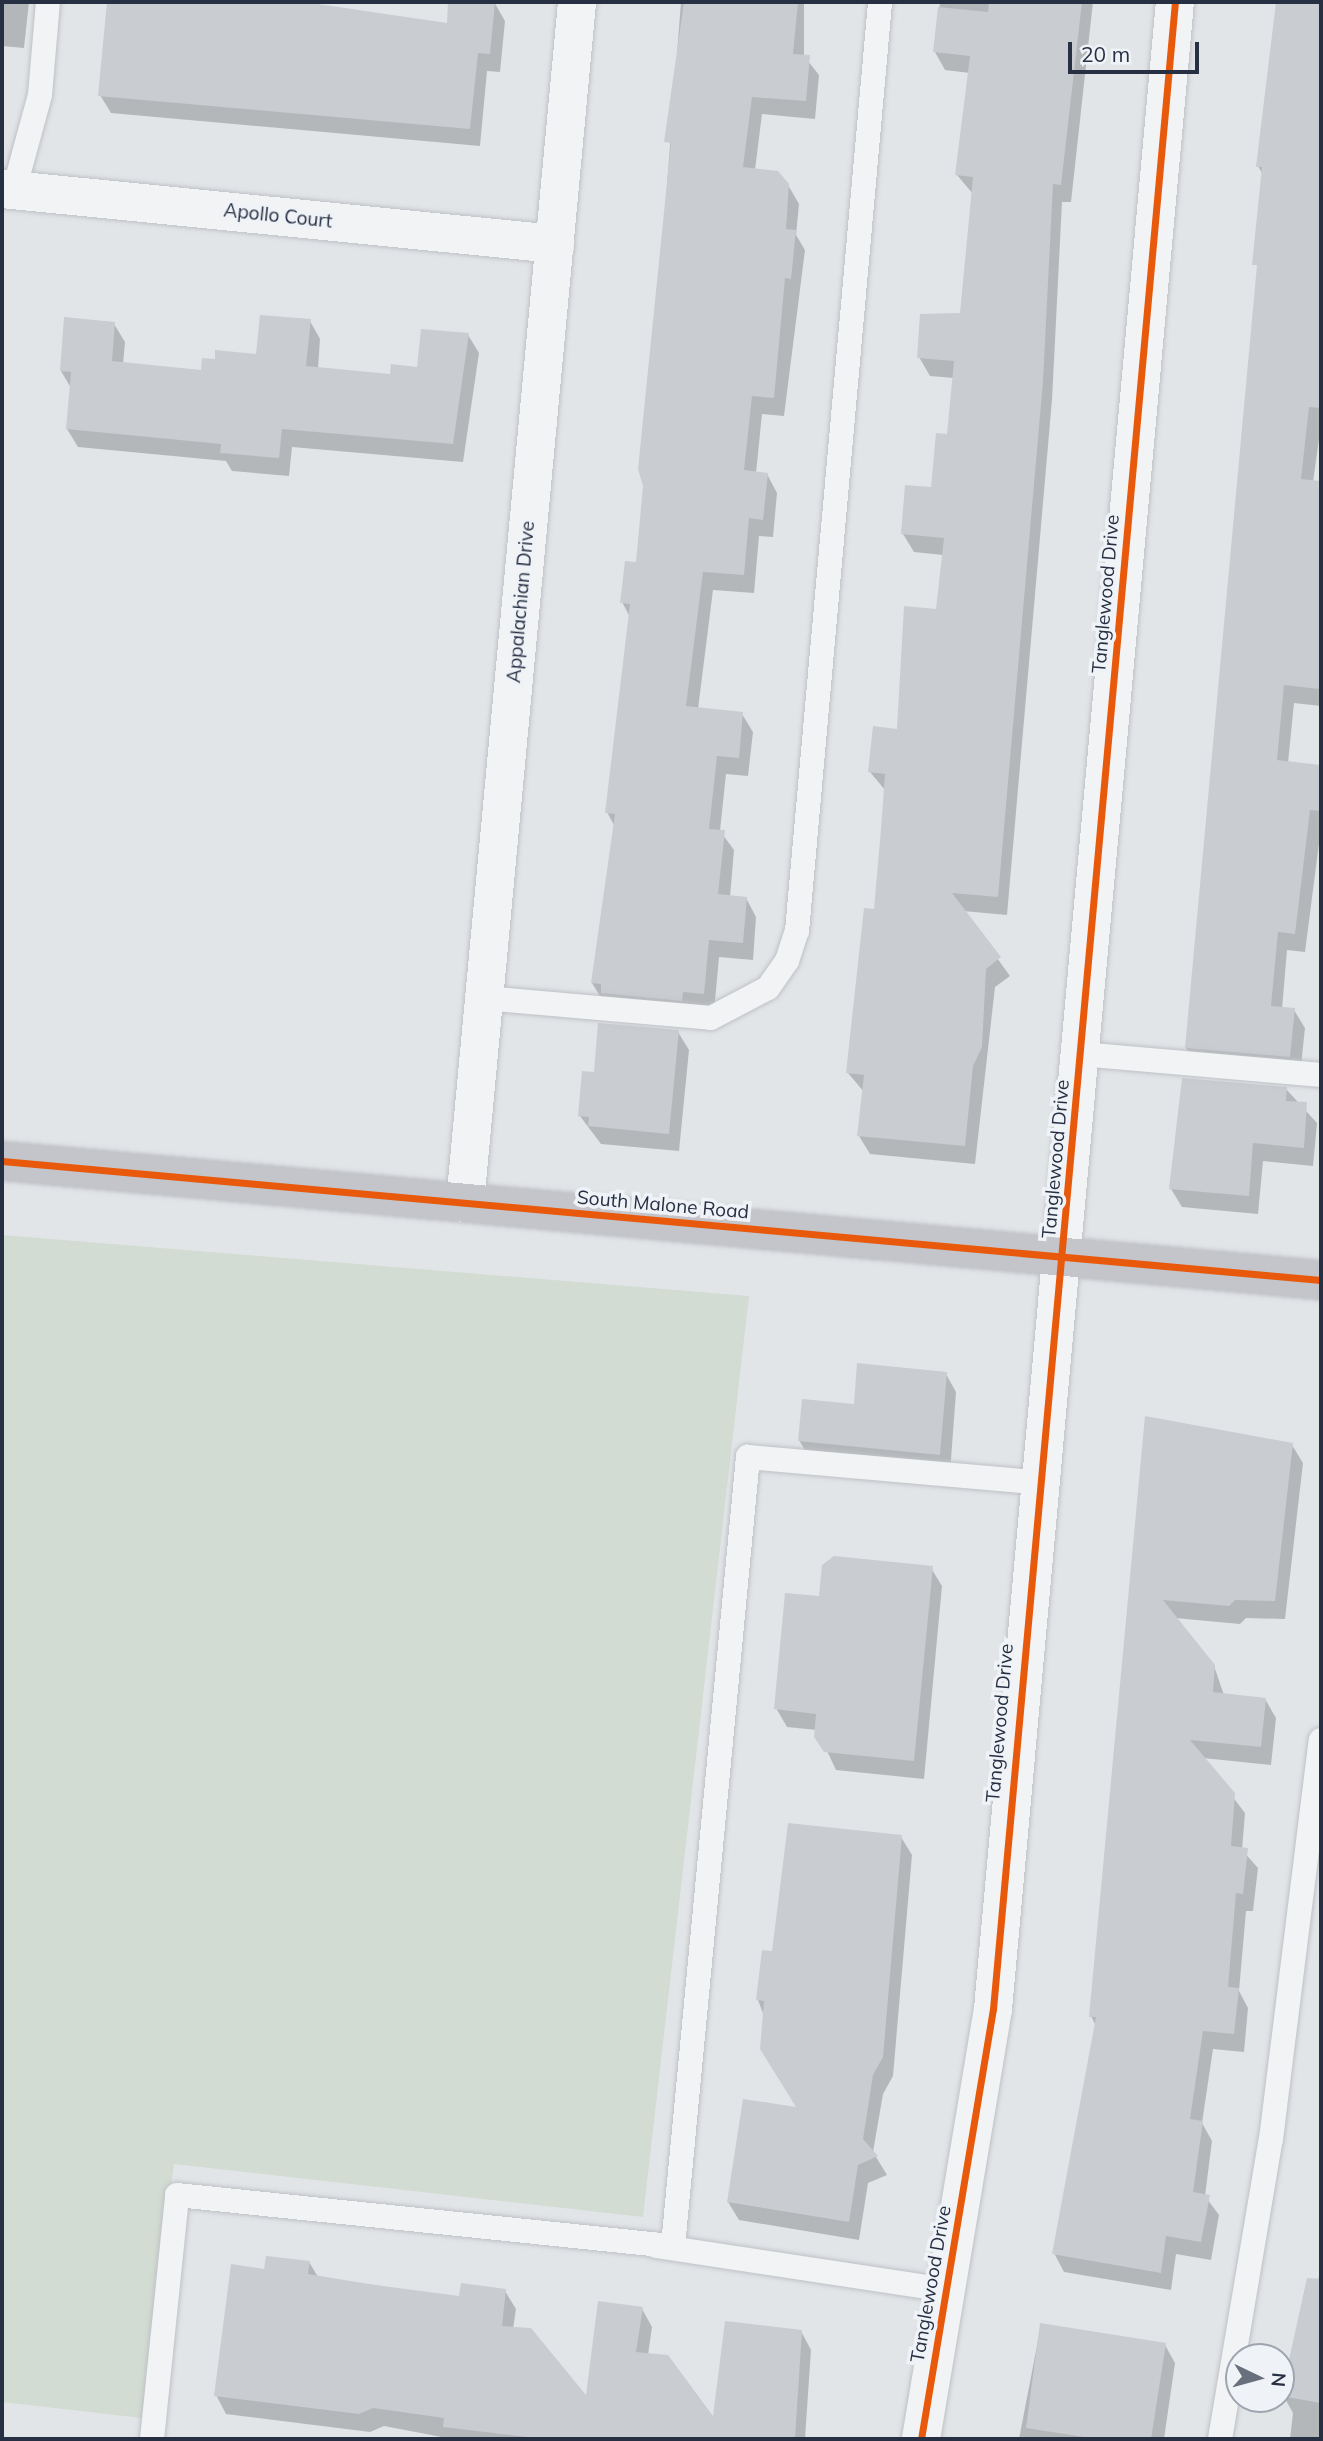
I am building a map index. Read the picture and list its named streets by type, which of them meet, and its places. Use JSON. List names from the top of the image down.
{
  "streets": {
    "street": [
      "Apollo Court",
      "Tanglewood Drive",
      "Appalachian Drive",
      "South Malone Road"
    ]
  },
  "crossings": [
    ["Apollo Court", "Appalachian Drive"],
    ["Tanglewood Drive", "South Malone Road"],
    ["Appalachian Drive", "South Malone Road"]
  ],
  "scale_bar": "20 m",
  "north": "right"
}
